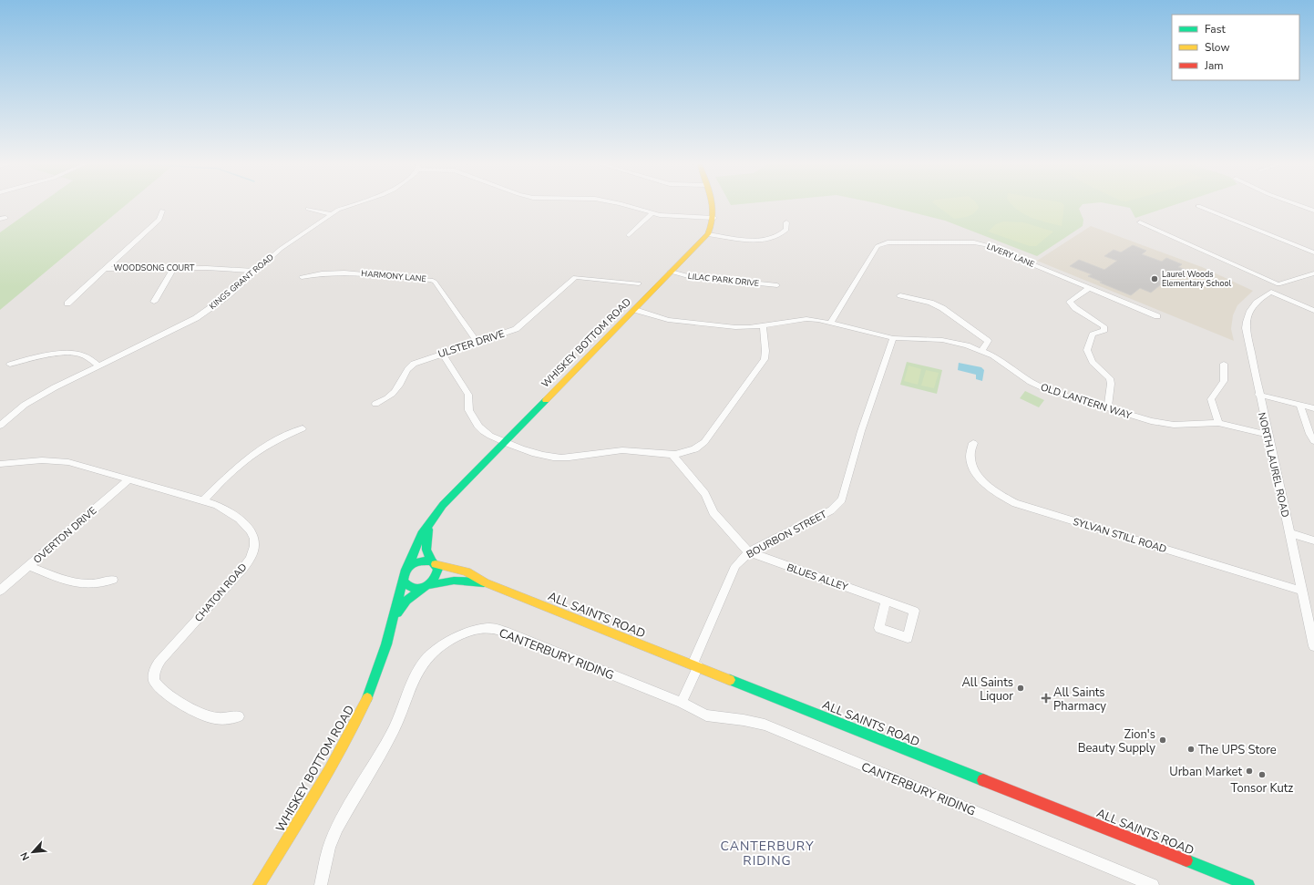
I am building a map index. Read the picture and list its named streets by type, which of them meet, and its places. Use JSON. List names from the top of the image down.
{
  "streets": {
    "street": [
      "LIVERY LANE",
      "WOODSONG COURT",
      "HARMONY LANE",
      "LILAC PARK DRIVE",
      "KINGS GRANT ROAD",
      "WHISKEY BOTTOM ROAD",
      "ULSTER DRIVE",
      "OLD LANTERN WAY",
      "NORTH LAUREL ROAD",
      "BOURBON STREET",
      "OVERTON DRIVE",
      "SYLVAN STILL ROAD",
      "BLUES ALLEY",
      "CHATON ROAD",
      "ALL SAINTS ROAD",
      "CANTERBURY RIDING"
    ]
  },
  "crossings": [
    ["LIVERY LANE", "OLD LANTERN WAY"],
    ["WOODSONG COURT", "KINGS GRANT ROAD"],
    ["HARMONY LANE", "ULSTER DRIVE"],
    ["LILAC PARK DRIVE", "WHISKEY BOTTOM ROAD"],
    ["WHISKEY BOTTOM ROAD", "OLD LANTERN WAY"],
    ["WHISKEY BOTTOM ROAD", "ALL SAINTS ROAD"],
    ["OLD LANTERN WAY", "NORTH LAUREL ROAD"],
    ["OLD LANTERN WAY", "BOURBON STREET"],
    ["NORTH LAUREL ROAD", "SYLVAN STILL ROAD"],
    ["BOURBON STREET", "BLUES ALLEY"],
    ["BOURBON STREET", "ALL SAINTS ROAD"],
    ["OVERTON DRIVE", "CHATON ROAD"]
  ],
  "districts": ["CANTERBURY RIDING"],
  "places": {
    "other": [
      "Laurel Woods Elementary School",
      "All Saints Liquor",
      "Zion's Beauty Supply",
      "The UPS Store",
      "Urban Market",
      "Tonsor Kutz"
    ],
    "health": ["All Saints Pharmacy"]
  },
  "legend": ["Fast", "Slow", "Jam"],
  "north": "bottom left"
}
